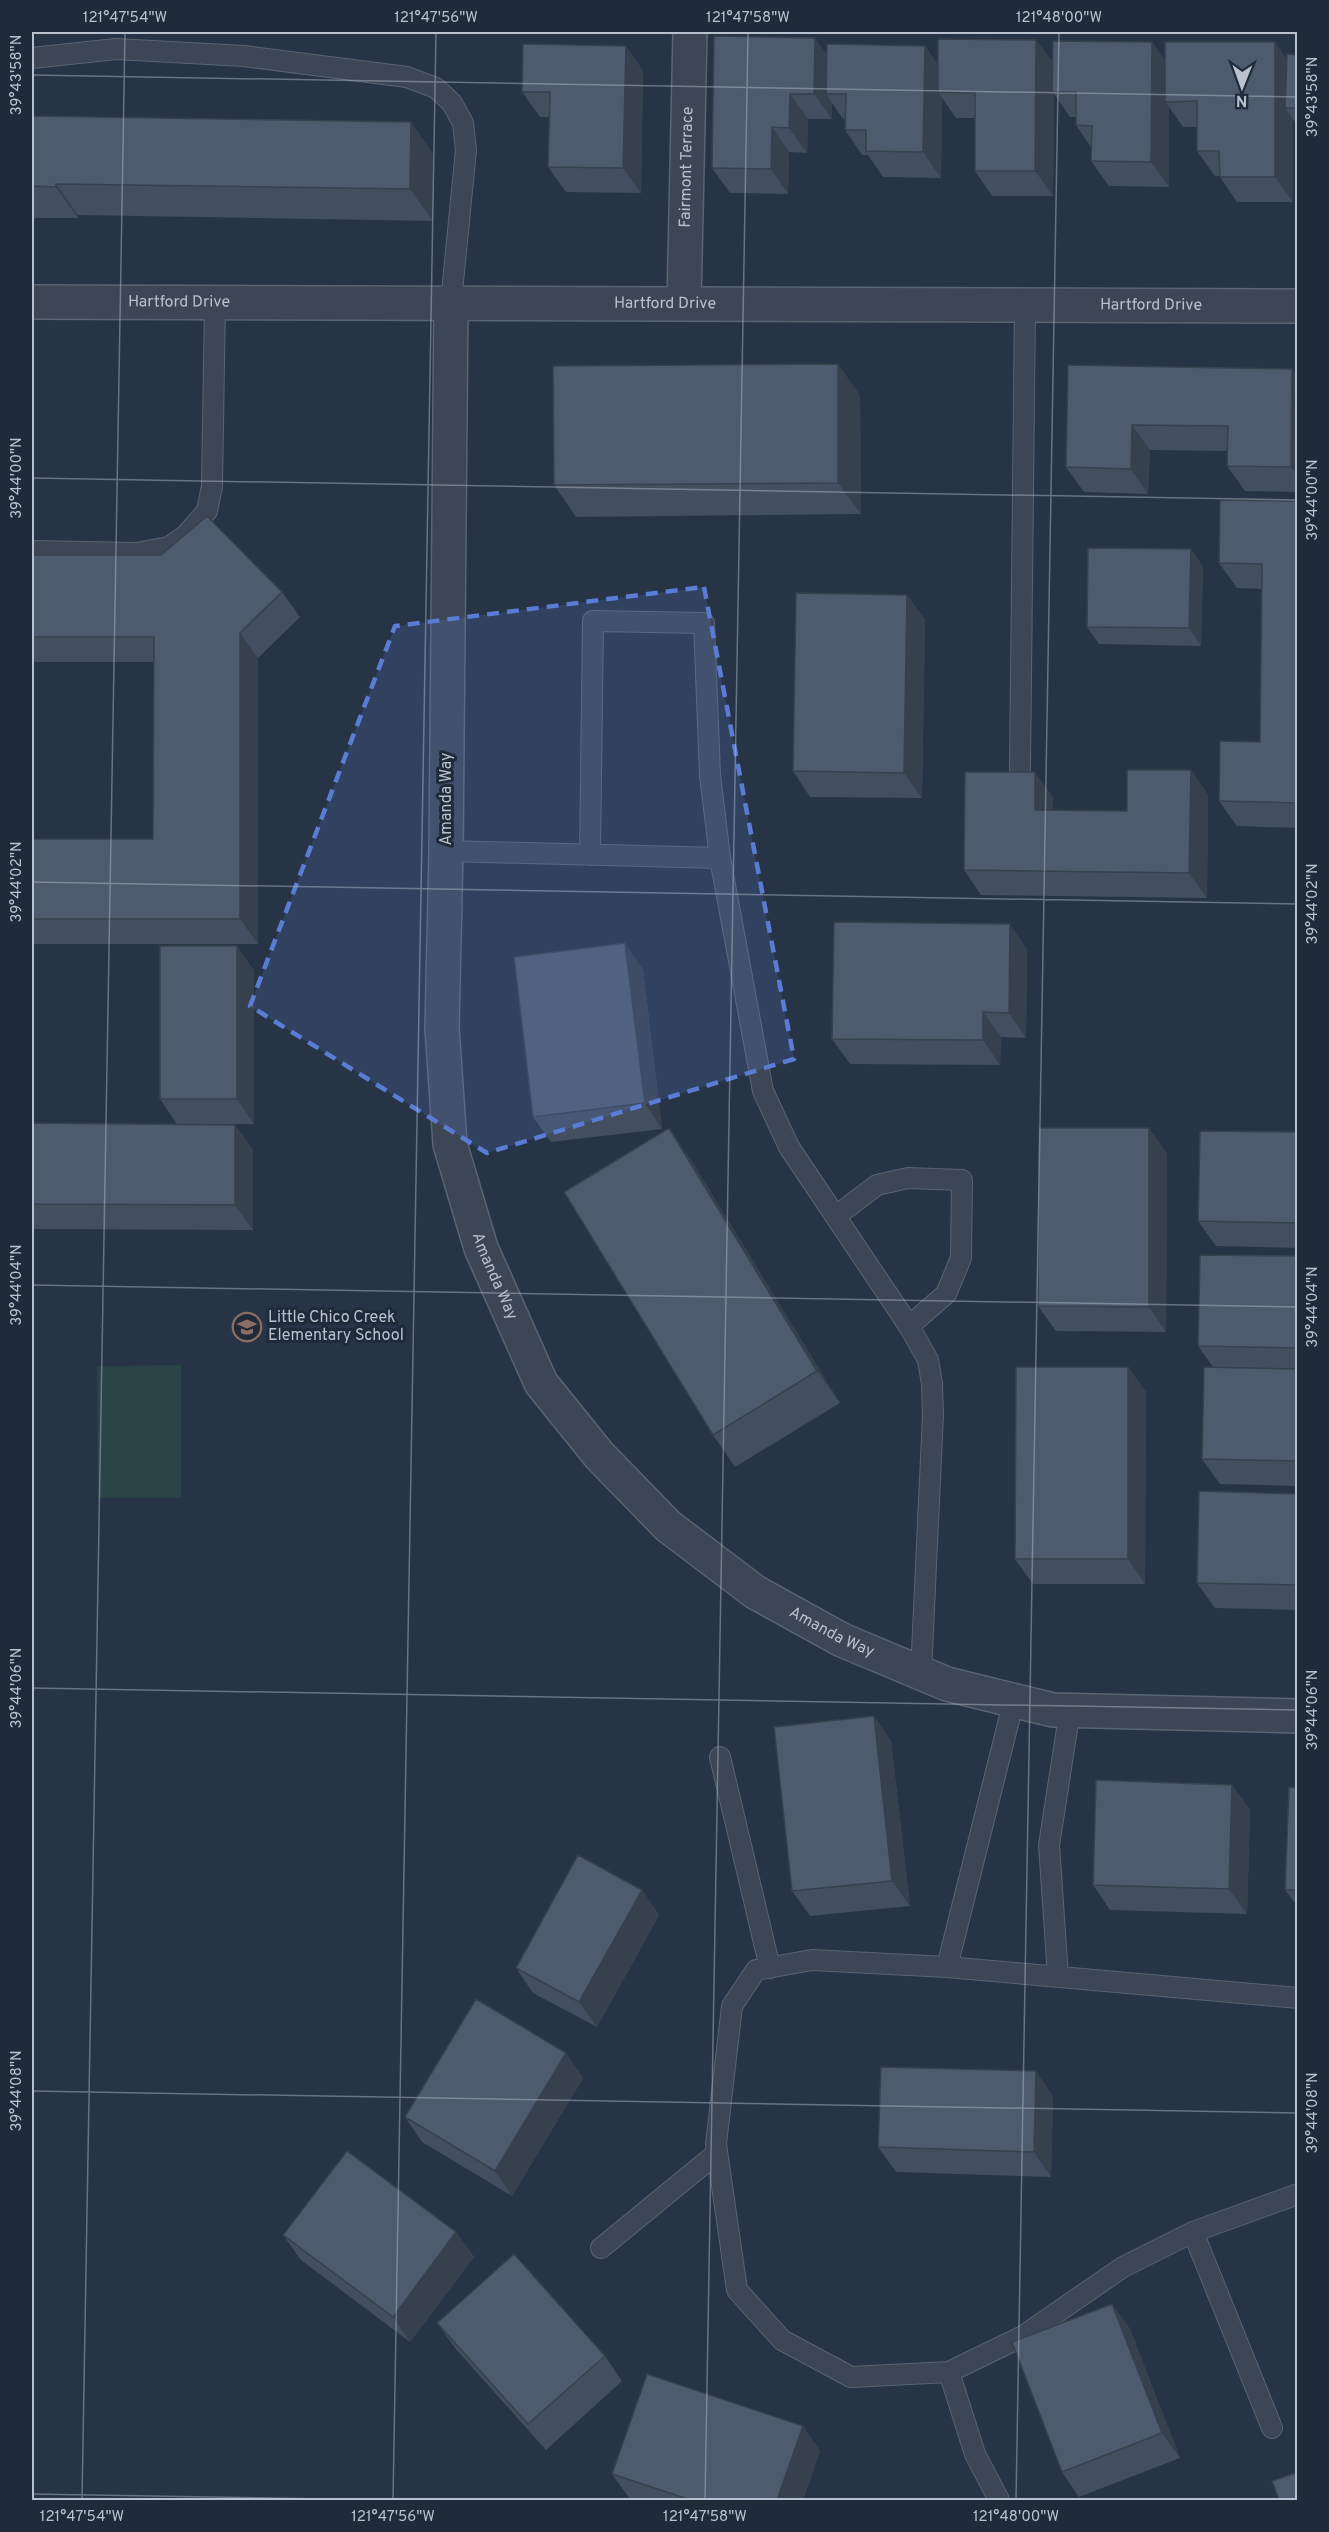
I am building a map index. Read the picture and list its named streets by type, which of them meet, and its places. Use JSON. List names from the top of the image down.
{
  "streets": {
    "street": ["Fairmont Terrace", "Hartford Drive", "Amanda Way"]
  },
  "crossings": [
    ["Fairmont Terrace", "Hartford Drive"],
    ["Hartford Drive", "Amanda Way"]
  ],
  "places": {
    "school or university": ["Little Chico Creek Elementary School"]
  },
  "north": "bottom",
  "coordinates": [
    "121°47'54\"W",
    "121°47'56\"W",
    "121°47'58\"W",
    "121°48'00\"W",
    "39°43'58\"N",
    "39°44'00\"N",
    "39°44'02\"N",
    "39°44'04\"N",
    "39°44'06\"N",
    "39°44'08\"N"
  ]
}
